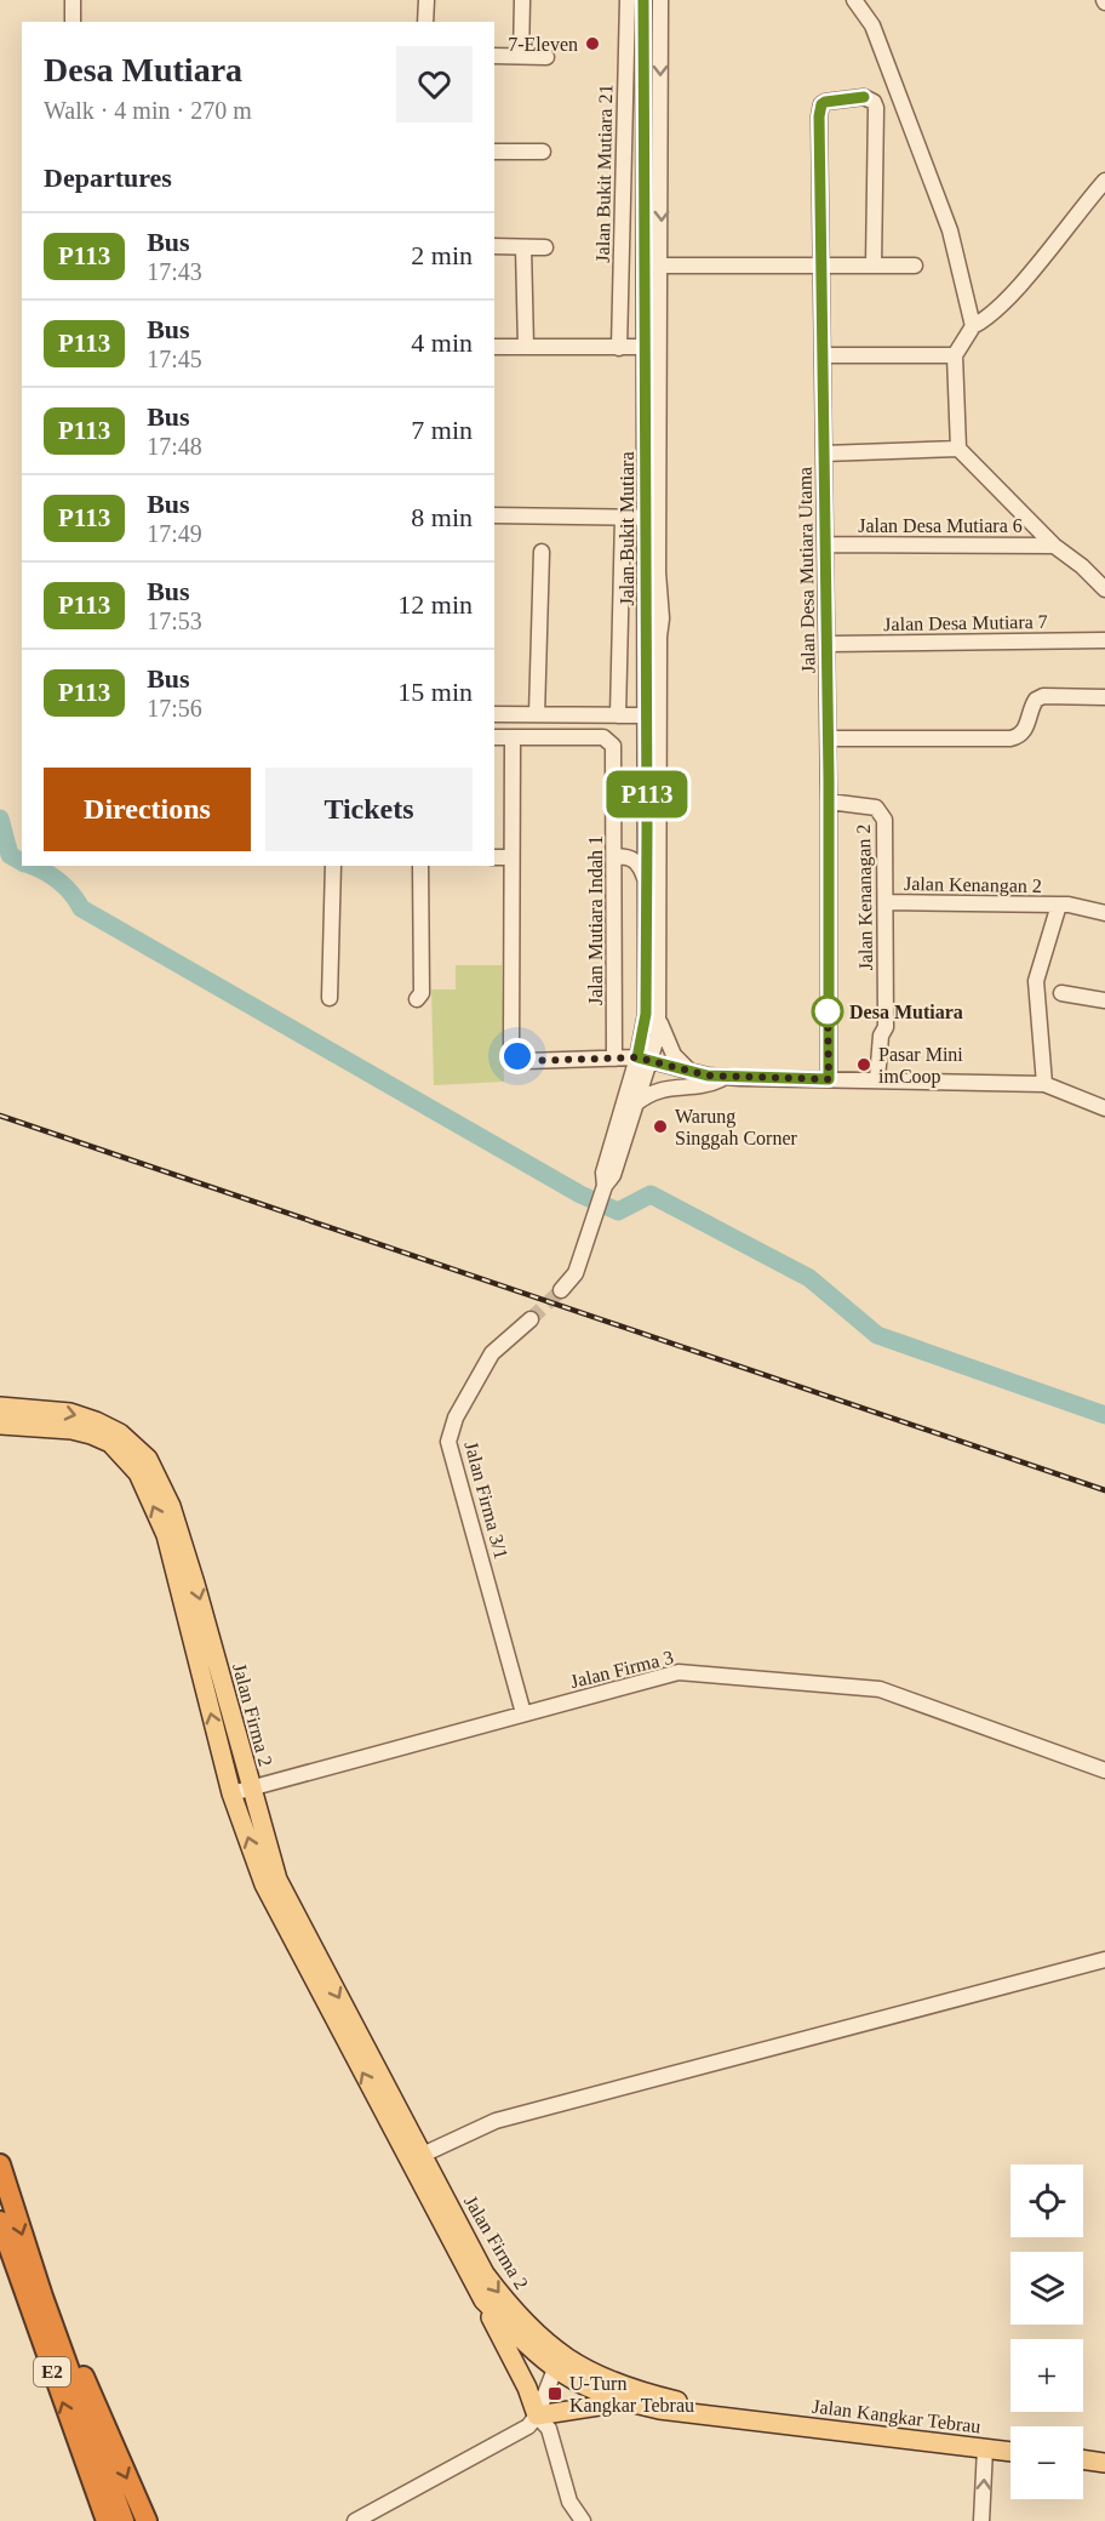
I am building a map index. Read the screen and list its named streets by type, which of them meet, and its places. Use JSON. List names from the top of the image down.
{
  "streets": {
    "highway": ["E2"],
    "main road": ["Jalan Firma 2", "Jalan Kangkar Tebrau"],
    "street": [
      "Jalan Bukit Mutiara 21",
      "Jalan Desa Mutiara 6",
      "Jalan Bukit Mutiara",
      "Jalan Desa Mutiara Utama",
      "Jalan Desa Mutiara 7",
      "Jalan Kenangan 2",
      "Jalan Kenanagan 2",
      "Jalan Mutiara Indah 1",
      "Jalan Firma 3/1",
      "Jalan Firma 3"
    ]
  },
  "crossings": [
    ["Jalan Desa Mutiara 6", "Jalan Desa Mutiara Utama"],
    ["Jalan Desa Mutiara Utama", "Jalan Desa Mutiara 7"],
    ["Jalan Desa Mutiara Utama", "Jalan Kenanagan 2"],
    ["Jalan Kenangan 2", "Jalan Kenanagan 2"],
    ["Jalan Firma 3/1", "Jalan Firma 3"],
    ["Jalan Firma 3", "Jalan Firma 2"],
    ["Jalan Firma 2", "Jalan Kangkar Tebrau"]
  ],
  "places": {
    "other": [
      "7-Eleven",
      "Desa Mutiara",
      "Pasar Mini imCoop",
      "Warung Singgah Corner"
    ],
    "transit": ["U-Turn Kangkar Tebrau"]
  },
  "lines": ["bus line P113"],
  "page": {
    "on_map": "P113",
    "heading": [
      ["Desa Mutiara", "Walk · 4 min · 270 m"],
      "Departures"
    ],
    "list": [
      {
        "mark": "P113",
        "name": "Bus",
        "note": "17:43",
        "value": "2 min"
      },
      {
        "mark": "P113",
        "name": "Bus",
        "note": "17:45",
        "value": "4 min"
      },
      {
        "mark": "P113",
        "name": "Bus",
        "note": "17:48",
        "value": "7 min"
      },
      {
        "mark": "P113",
        "name": "Bus",
        "note": "17:49",
        "value": "8 min"
      },
      {
        "mark": "P113",
        "name": "Bus",
        "note": "17:53",
        "value": "12 min"
      },
      {
        "mark": "P113",
        "name": "Bus",
        "note": "17:56",
        "value": "15 min"
      }
    ],
    "buttons": ["Directions", "Tickets"],
    "map_buttons": ["+", "−"]
  }
}
